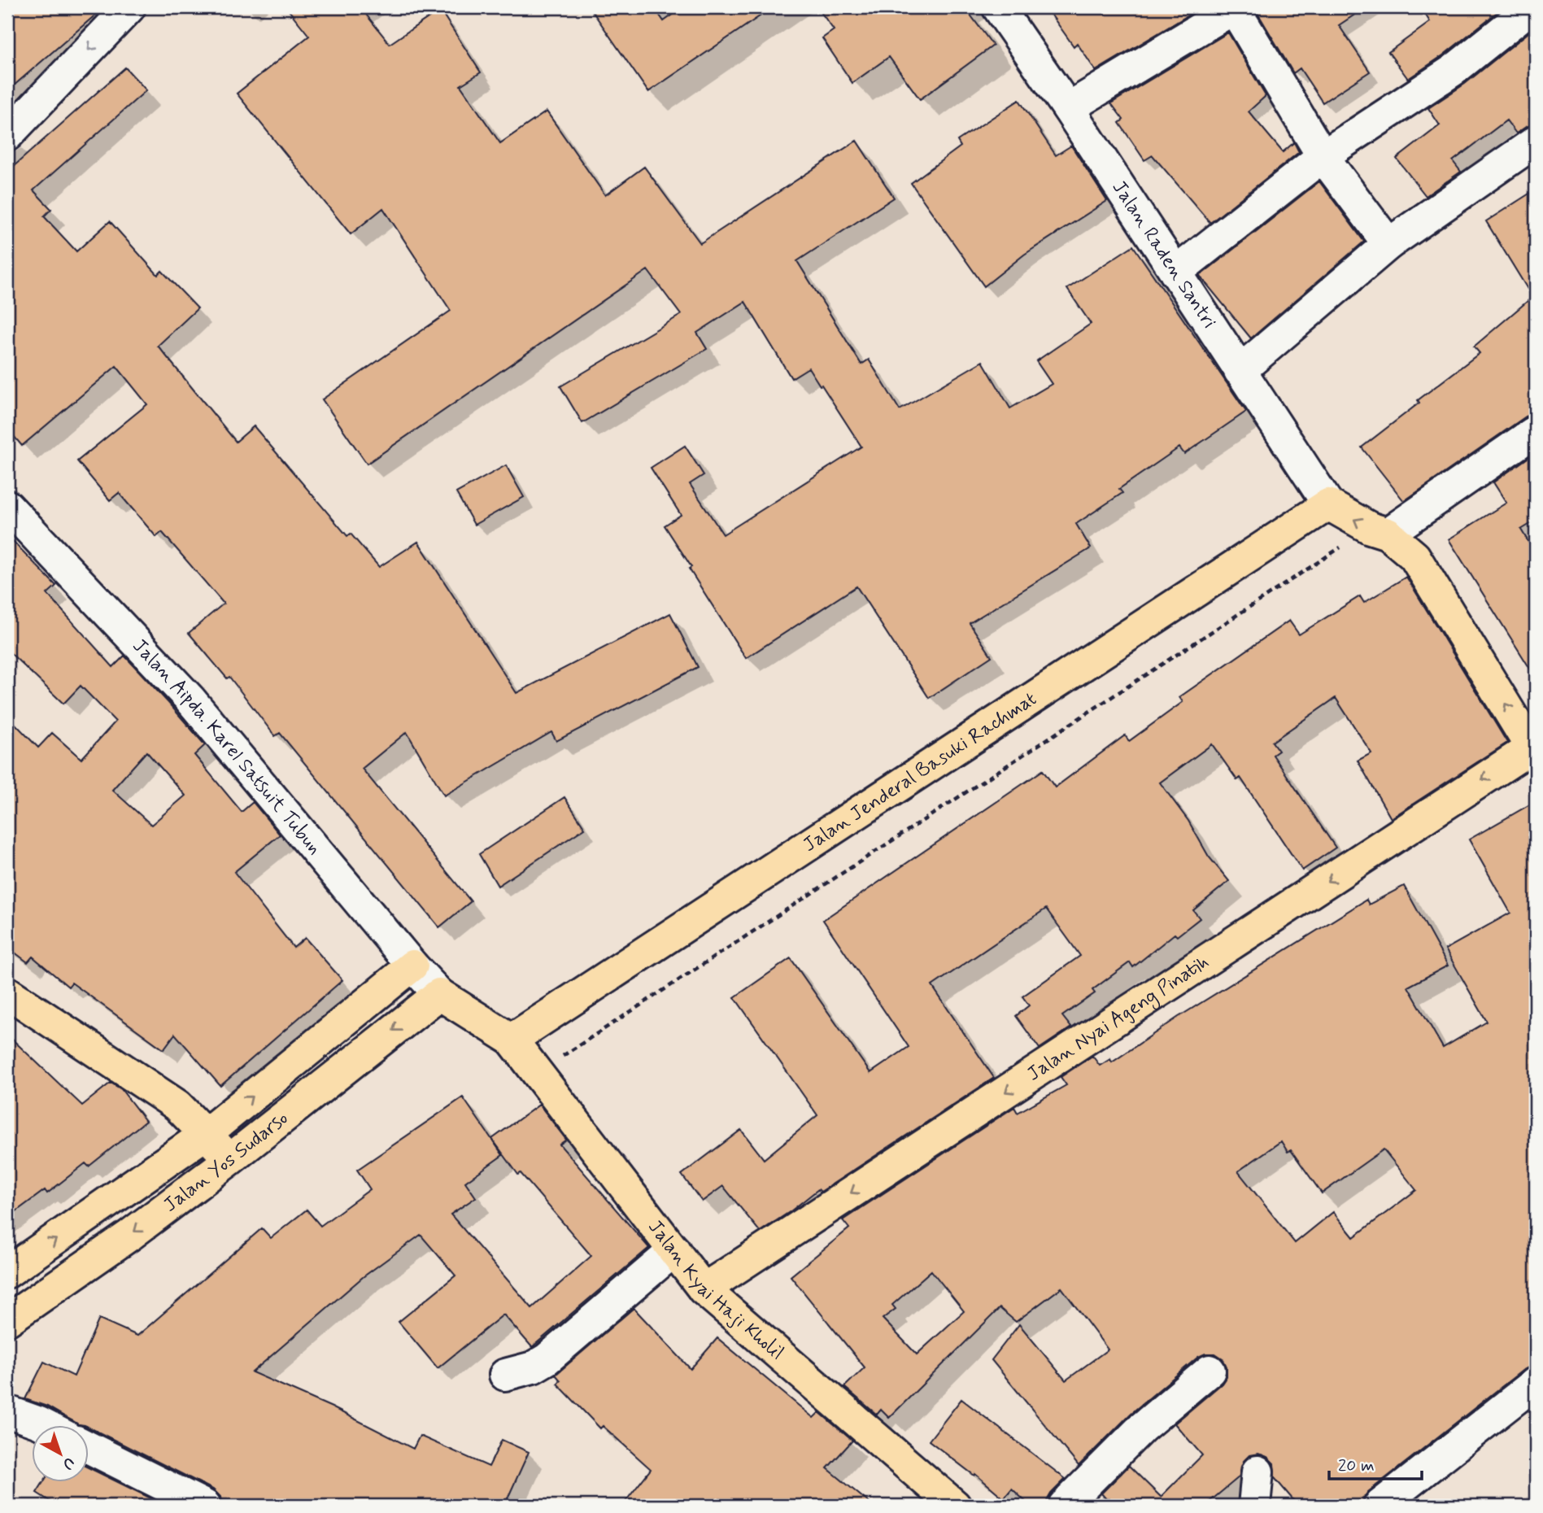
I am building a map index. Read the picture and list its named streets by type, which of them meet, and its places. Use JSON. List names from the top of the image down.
{
  "streets": {
    "main road": [
      "Jalan Jenderal Basuki Rachmat",
      "Jalan Nyai Ageng Pinatih",
      "Jalan Yos Sudarso",
      "Jalan Kyai Haji Kholil"
    ],
    "street": ["Jalan Raden Santri", "Jalan Aipda. Karel Satsuit Tubun"]
  },
  "crossings": [
    ["Jalan Raden Santri", "Jalan Jenderal Basuki Rachmat"],
    ["Jalan Aipda. Karel Satsuit Tubun", "Jalan Yos Sudarso"],
    ["Jalan Jenderal Basuki Rachmat", "Jalan Kyai Haji Kholil"],
    ["Jalan Nyai Ageng Pinatih", "Jalan Kyai Haji Kholil"]
  ],
  "one_way": ["Jalan Nyai Ageng Pinatih"],
  "scale_bar": "20 m",
  "north": "bottom right"
}
